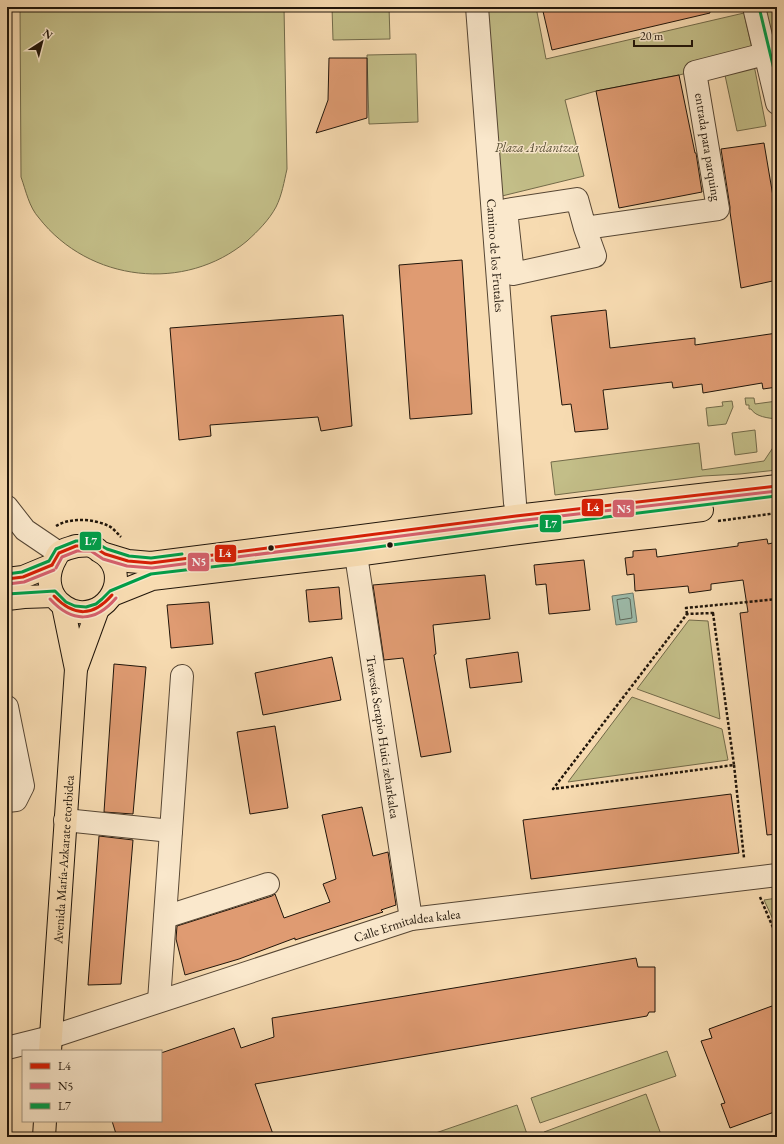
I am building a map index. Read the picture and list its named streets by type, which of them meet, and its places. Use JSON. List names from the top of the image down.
{
  "streets": {
    "main road": ["Avenida María-Azkarate etorbidea"],
    "street": [
      "entrada para parquing",
      "Camino de los Frutales",
      "Travesía Serapio Huici zeharkalea",
      "Calle Ermitaldea kalea"
    ]
  },
  "crossings": [
    ["Travesía Serapio Huici zeharkalea", "Calle Ermitaldea kalea"],
    ["Avenida María-Azkarate etorbidea", "Calle Ermitaldea kalea"]
  ],
  "parks": ["Plaza Ardantzea"],
  "lines": ["transit line L7", "transit line L4", "transit line N5"],
  "legend": ["L4", "N5", "L7"],
  "scale_bar": "20 m",
  "north": "top right"
}
